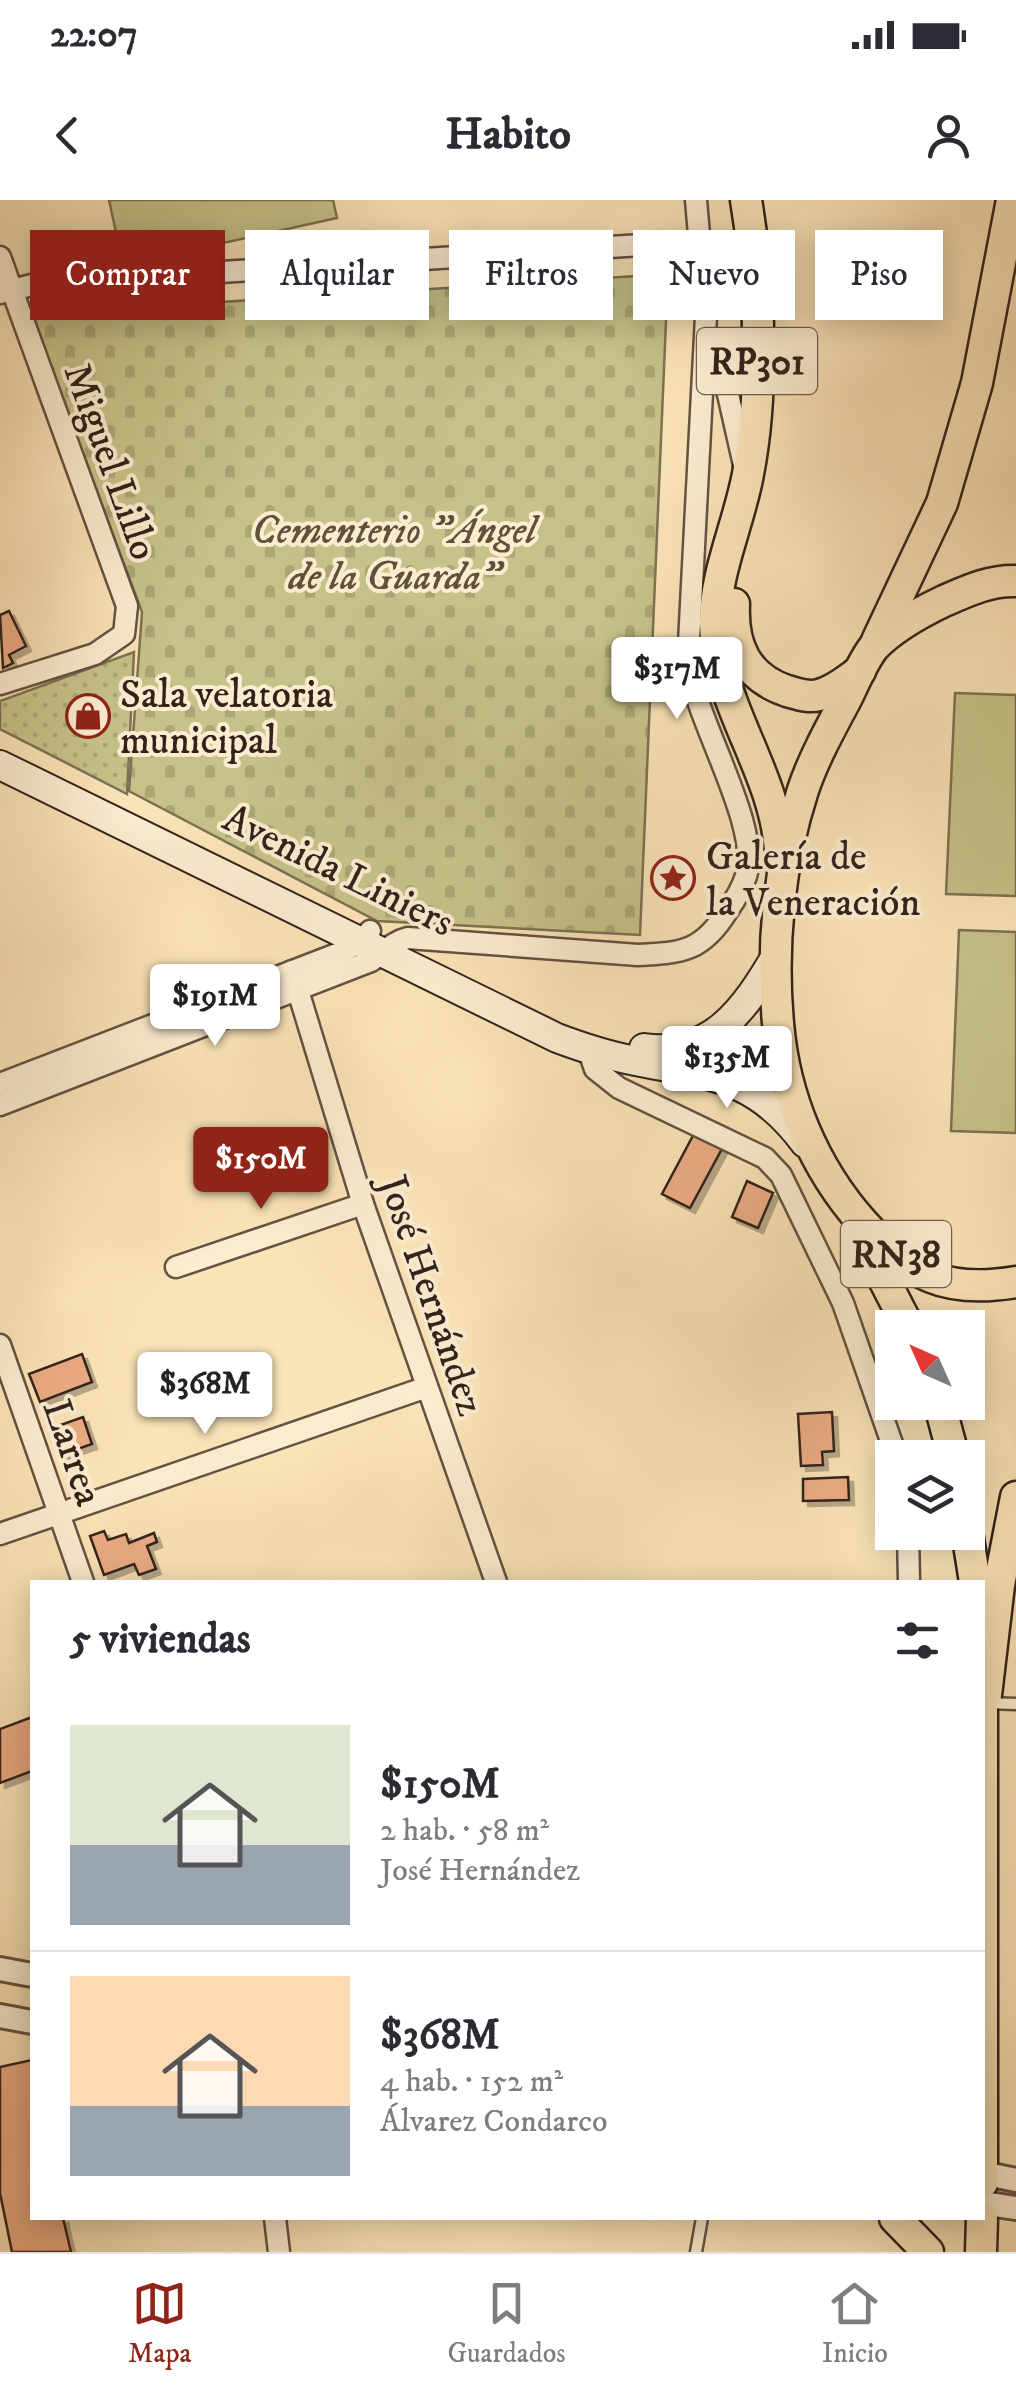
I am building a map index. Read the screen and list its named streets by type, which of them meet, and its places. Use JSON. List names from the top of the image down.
{
  "streets": {
    "main road": ["RP301", "Avenida Liniers", "RN38"],
    "street": ["Miguel Lillo", "José Hernández", "Larrea"]
  },
  "crossings": [
    ["RP301", "RN38"]
  ],
  "parks": ["Cementerio \"Ángel de la Guarda\""],
  "places": {
    "shop": ["Sala velatoria municipal"],
    "place": ["Galería de la Veneración"]
  },
  "north": "top left",
  "page": {
    "status": "22:07",
    "header": "Habito",
    "chip": [
      "Comprar",
      "Alquilar",
      "Filtros",
      "Nuevo",
      "Piso"
    ],
    "price": [
      "$317M",
      "$191M",
      "$135M",
      "$150M",
      "$368M"
    ],
    "heading": "5 viviendas",
    "list": [
      {
        "name": "$150M",
        "note": "2 hab. · 58 m² · José Hernández"
      },
      {
        "name": "$368M",
        "note": "4 hab. · 152 m² · Álvarez Condarco"
      }
    ],
    "tabs": ["Mapa", "Guardados", "Inicio"]
  }
}
